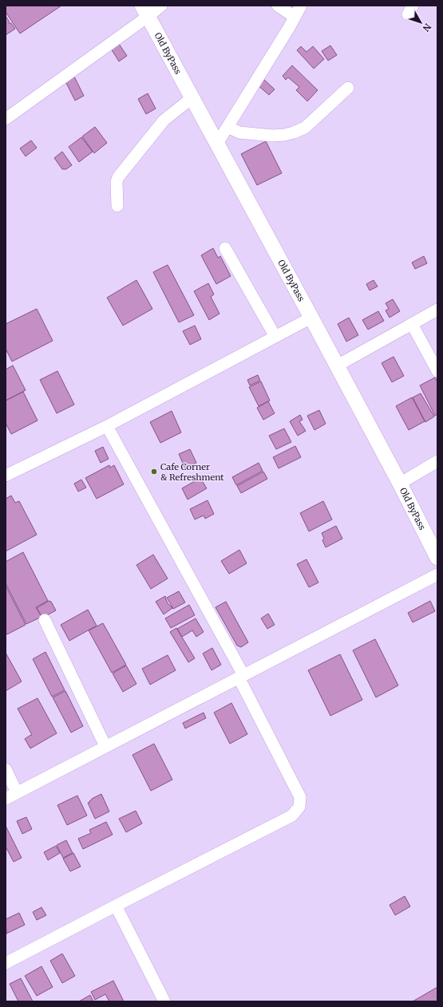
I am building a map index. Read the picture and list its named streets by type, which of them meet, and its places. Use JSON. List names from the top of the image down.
{
  "streets": {
    "main road": ["Old ByPass"]
  },
  "places": ["Cafe Corner & Refreshment"],
  "north": "bottom right"
}
